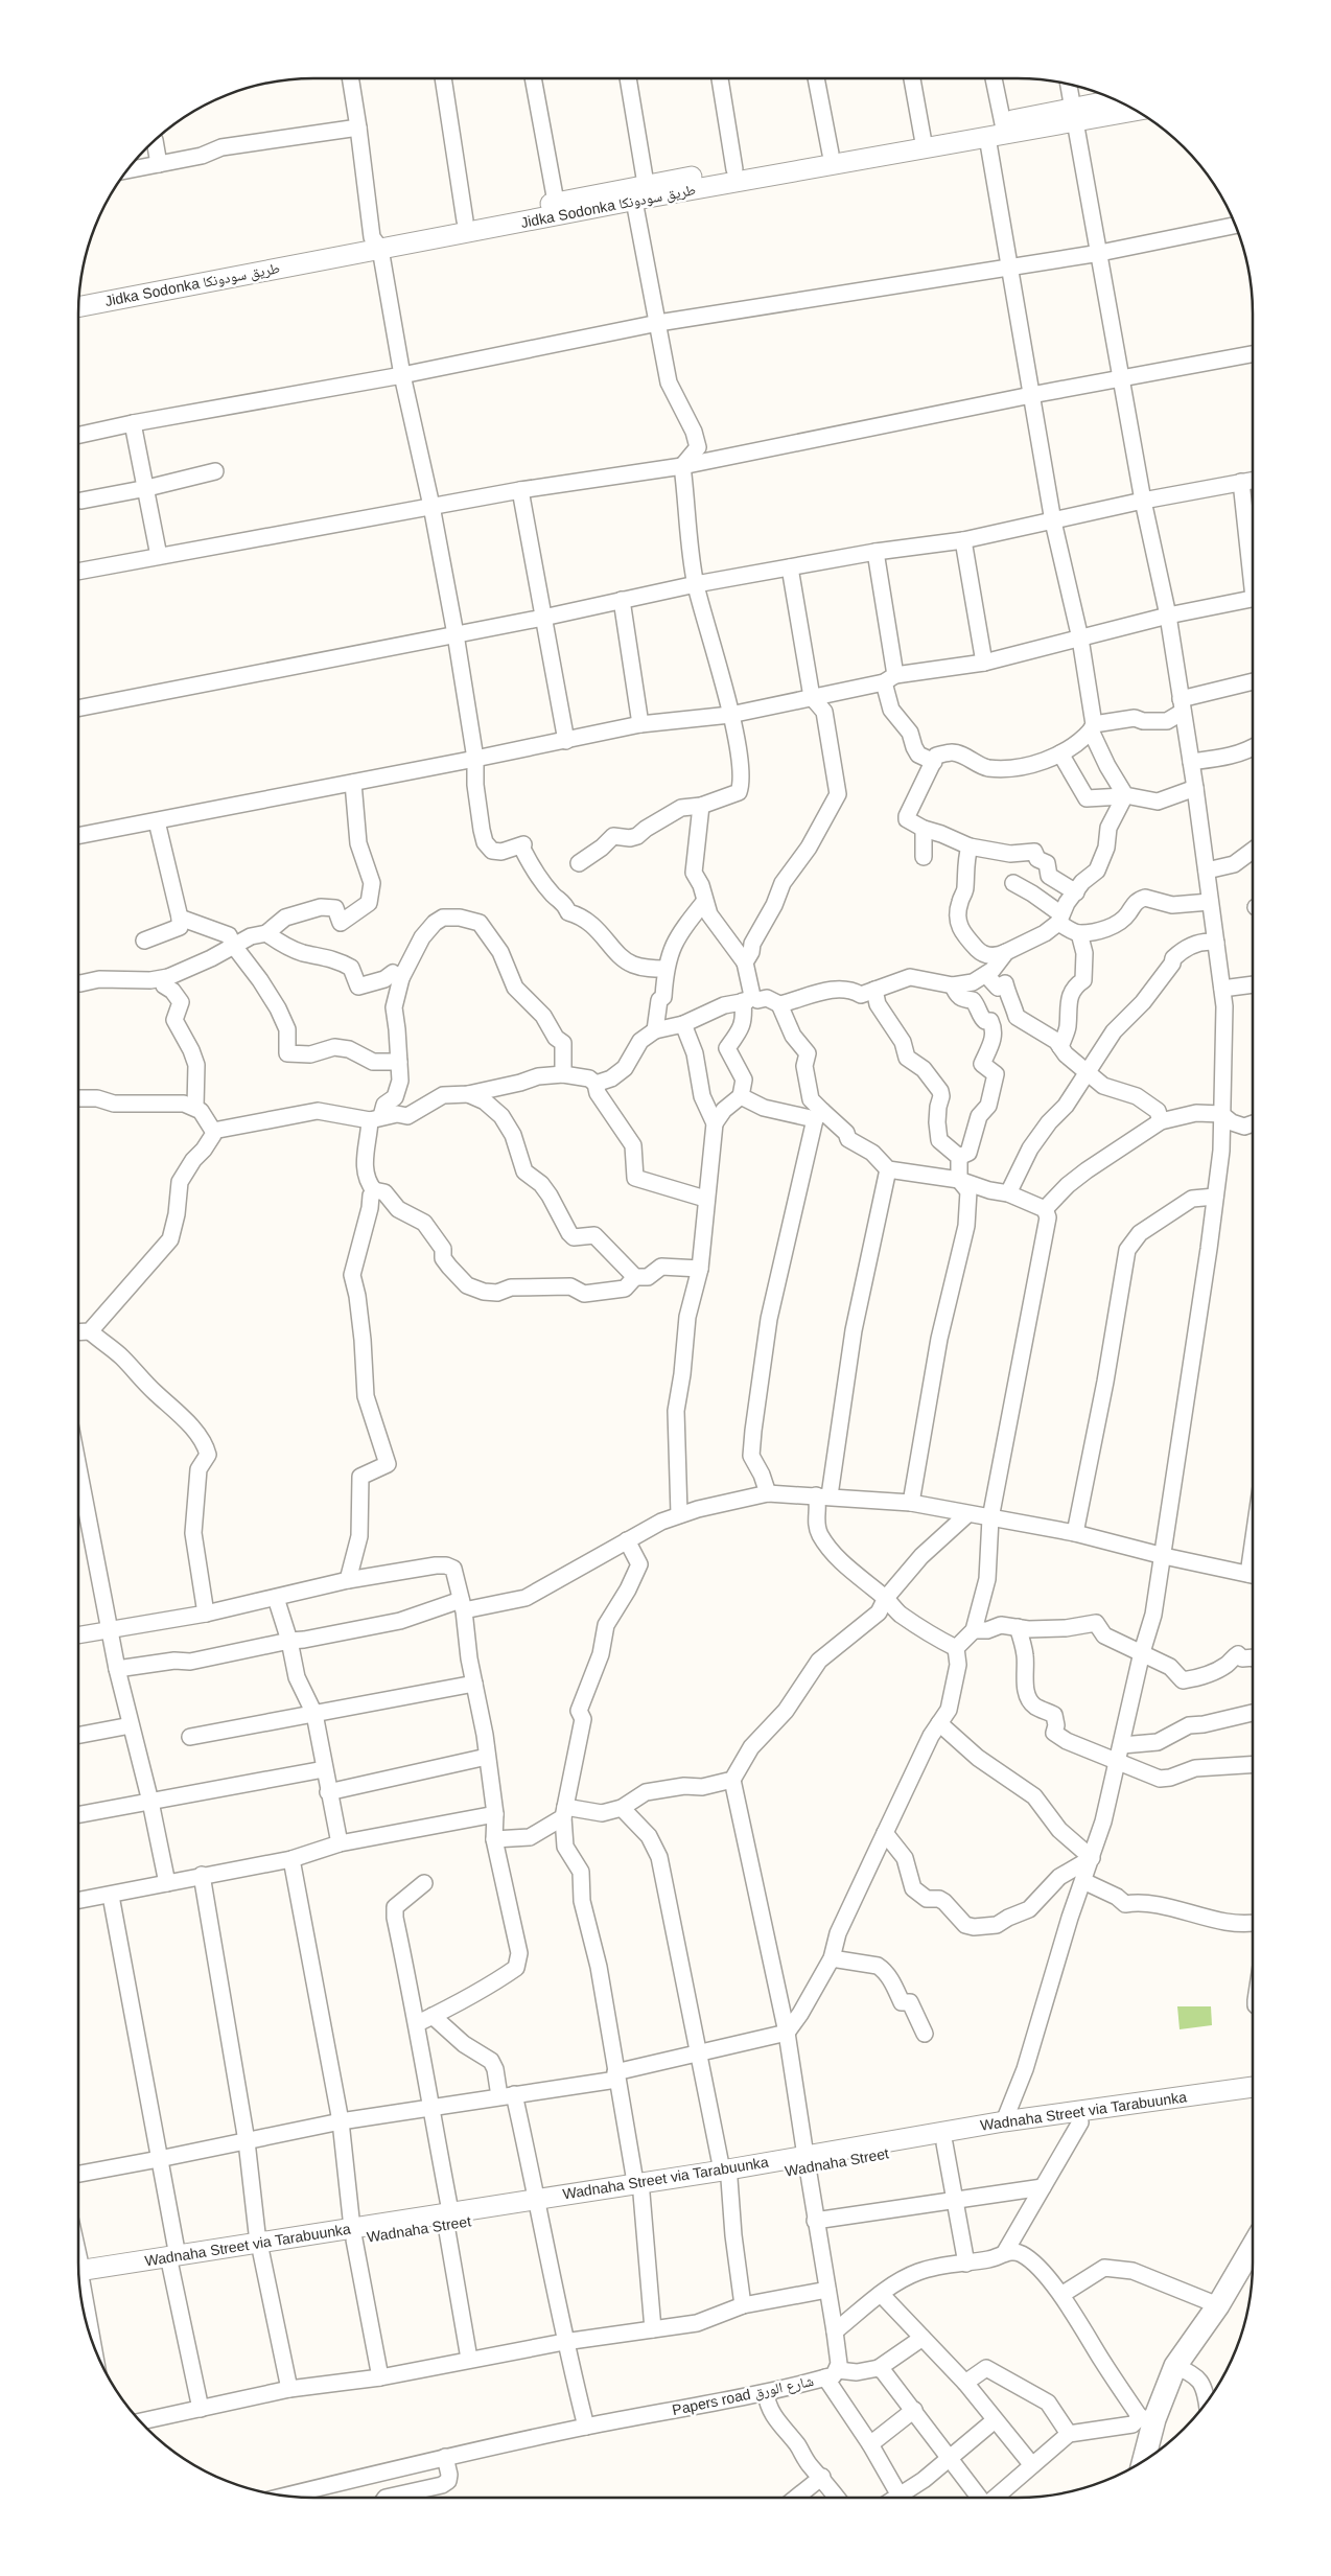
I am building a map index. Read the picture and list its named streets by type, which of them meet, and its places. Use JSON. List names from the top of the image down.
{
  "streets": {
    "main road": ["Jidka Sodonka طريق سودونكا", "Wadnaha Street via Tarabuunka", "Wadnaha Street"],
    "street": ["Papers road شارع الورق"]
  },
  "crossings": [
    ["Wadnaha Street via Tarabuunka", "Wadnaha Street"]
  ]
}
